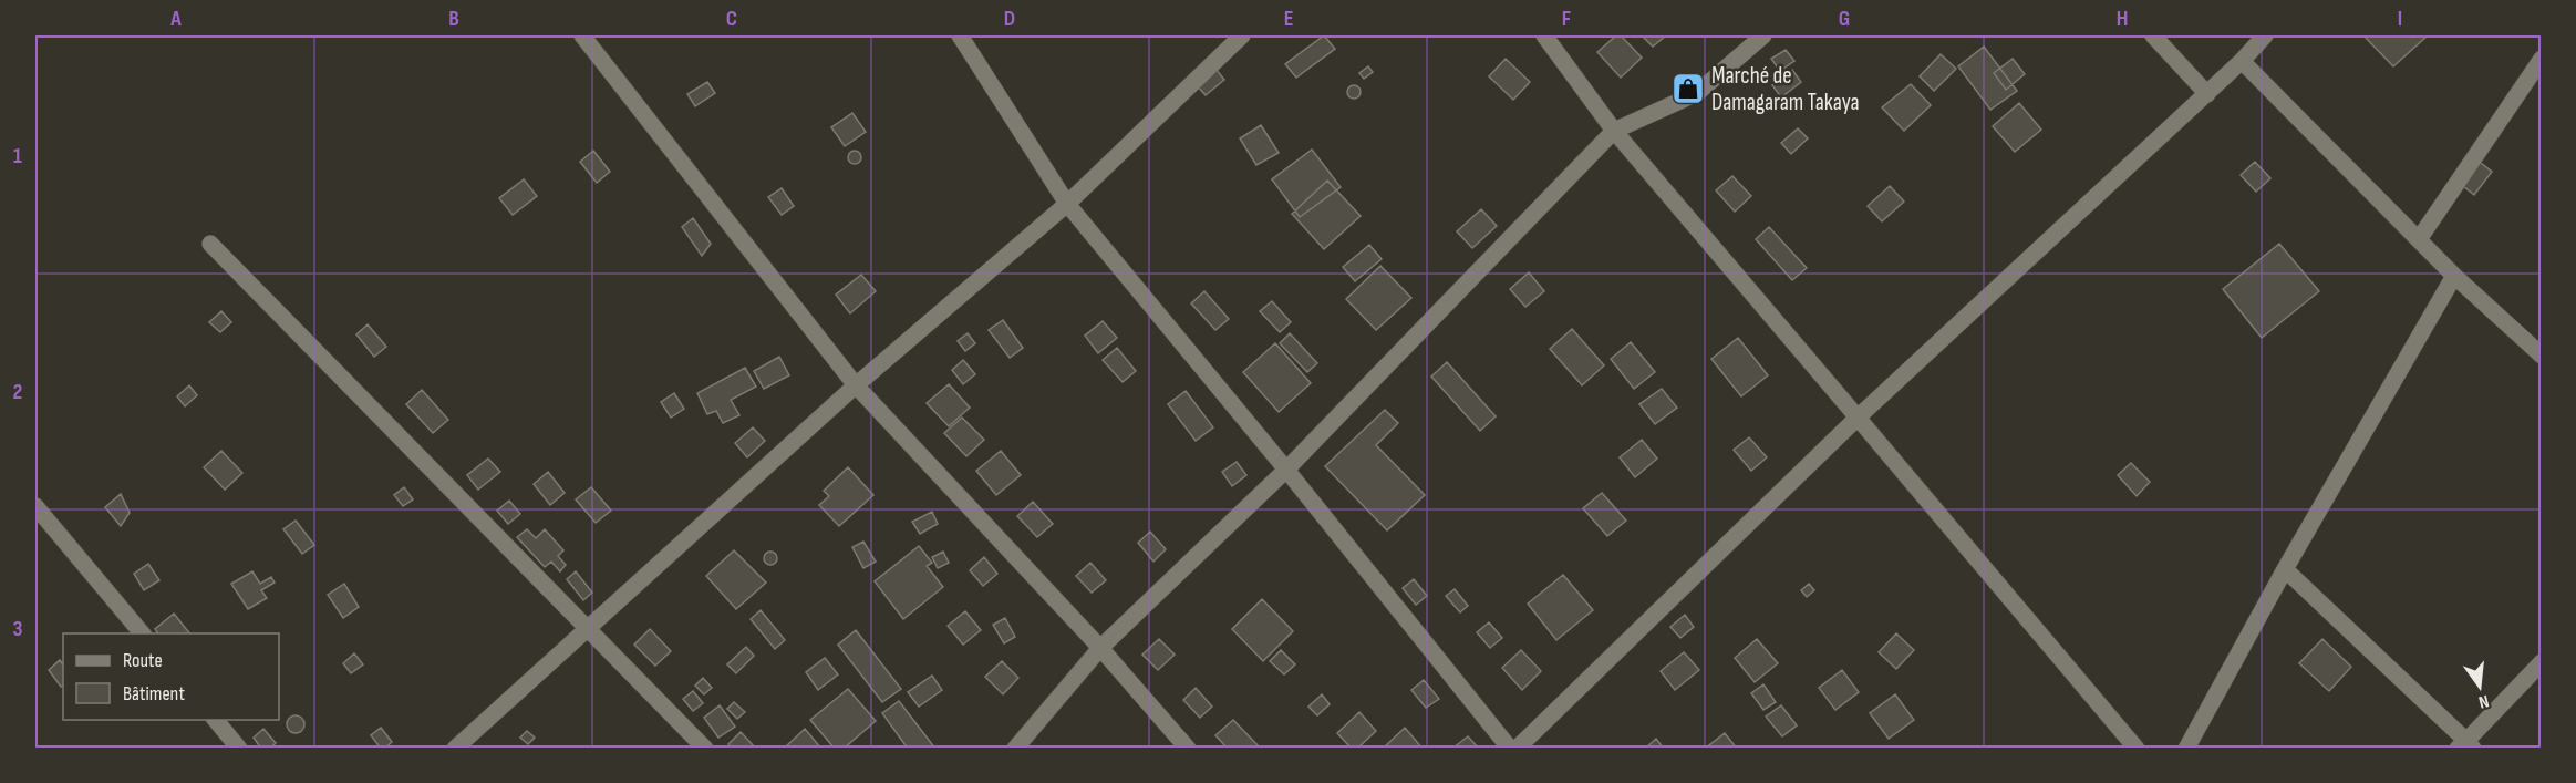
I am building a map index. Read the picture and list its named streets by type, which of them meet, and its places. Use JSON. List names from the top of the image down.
{
  "places": {
    "shop": ["Marché de Damagaram Takaya"]
  },
  "legend": ["Route", "Bâtiment"],
  "north": "bottom",
  "grid": {
    "columns": [
      "A",
      "B",
      "C",
      "D",
      "E",
      "F",
      "G",
      "H",
      "I"
    ],
    "rows": ["1", "2", "3"]
  }
}
